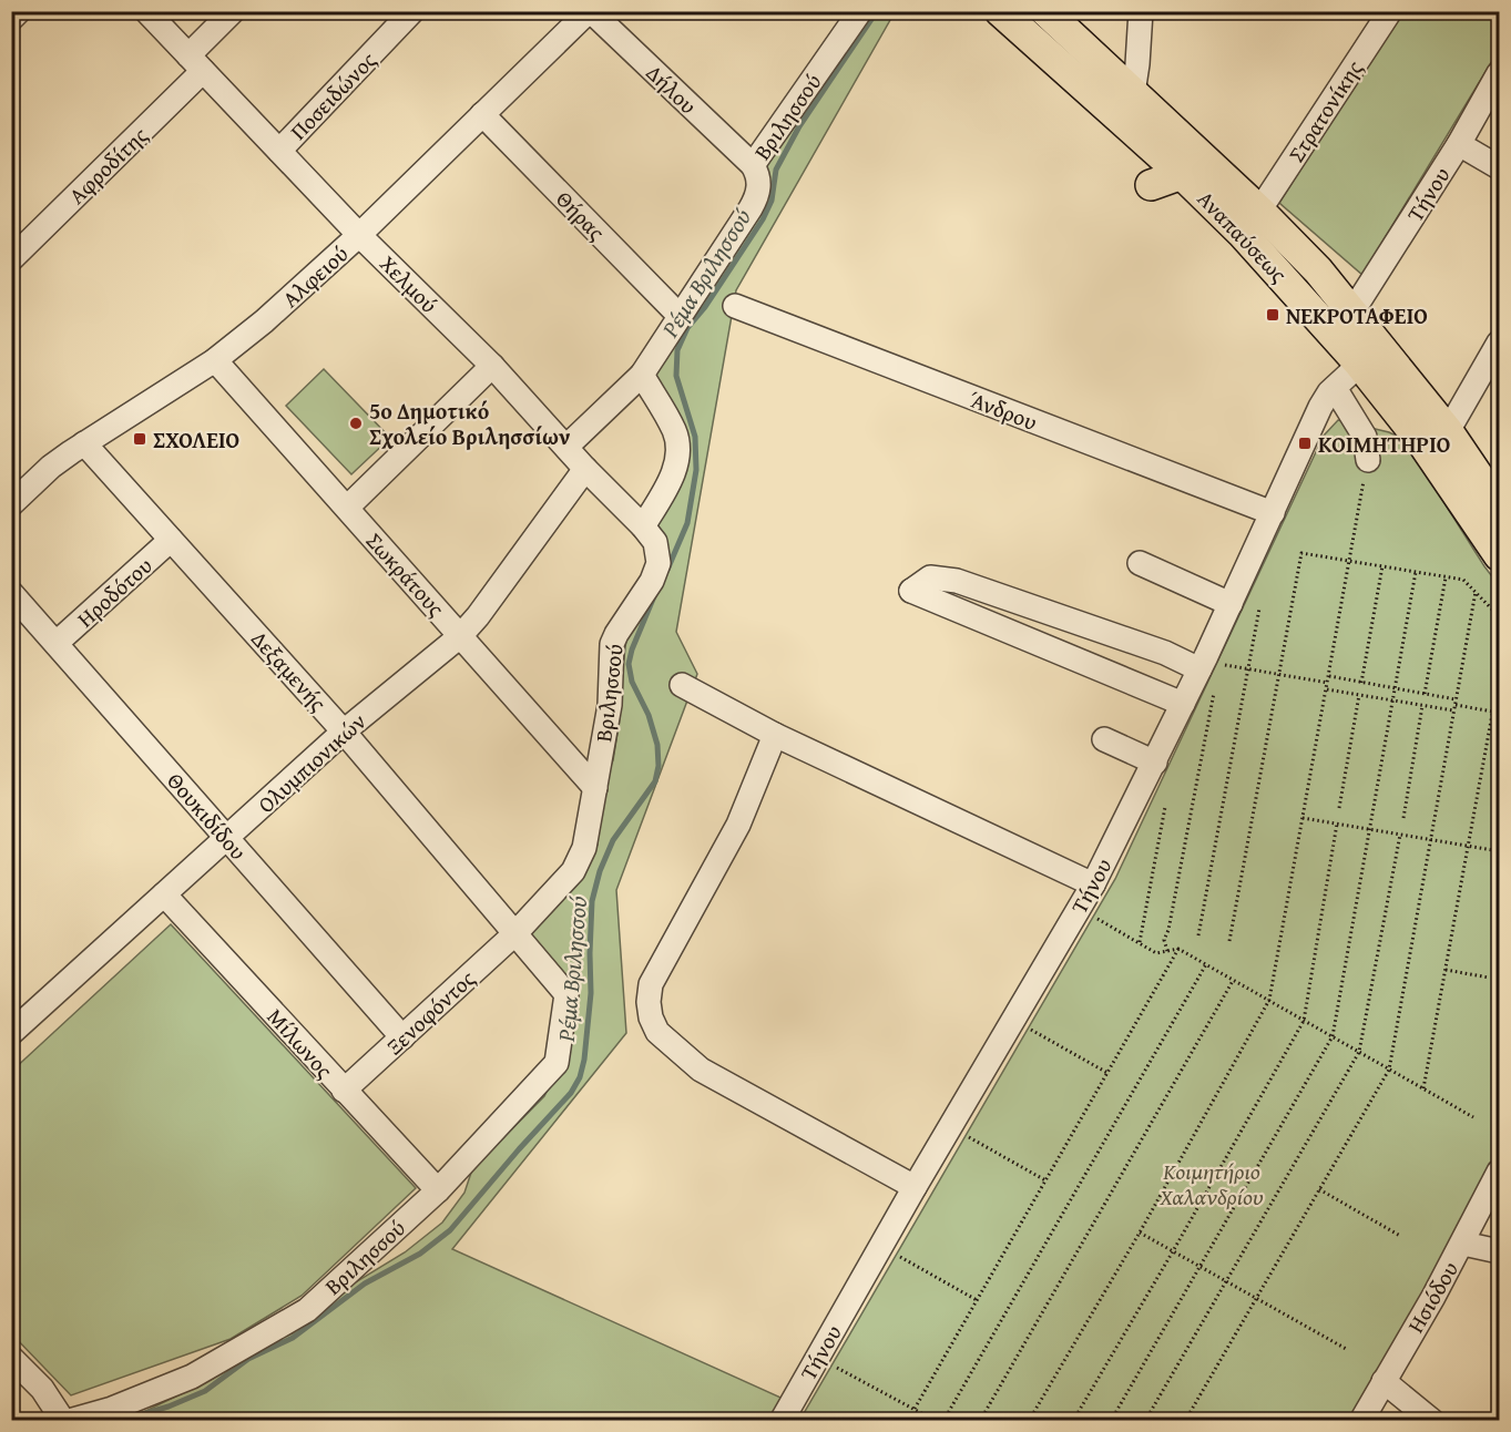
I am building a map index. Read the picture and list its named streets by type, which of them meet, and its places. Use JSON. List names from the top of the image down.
{
  "streets": {
    "main road": ["Αναπαύσεως"],
    "street": [
      "Δήλου",
      "Ποσειδώνος",
      "Στρατονίκης",
      "Βριλησσού",
      "Αφροδίτης",
      "Τήνου",
      "Θήρας",
      "Αλφειού",
      "Χελμού",
      "Άνδρου",
      "Σωκράτους",
      "Ηροδότου",
      "Δεξαμενής",
      "Ολυμπιονικών",
      "Θουκιδίδου",
      "Ξενοφόντος",
      "Μίλωνος",
      "Ησιόδου"
    ]
  },
  "crossings": [
    ["Δήλου", "Βριλησσού"],
    ["Δήλου", "Αλφειού"],
    ["Ποσειδώνος", "Χελμού"],
    ["Στρατονίκης", "Αναπαύσεως"],
    ["Βριλησσού", "Θήρας"],
    ["Βριλησσού", "Χελμού"],
    ["Βριλησσού", "Σωκράτους"],
    ["Βριλησσού", "Δεξαμενής"],
    ["Βριλησσού", "Ξενοφόντος"],
    ["Βριλησσού", "Μίλωνος"],
    ["Αφροδίτης", "Χελμού"],
    ["Τήνου", "Αναπαύσεως"],
    ["Τήνου", "Άνδρου"],
    ["Θήρας", "Αλφειού"],
    ["Αλφειού", "Χελμού"],
    ["Αλφειού", "Σωκράτους"],
    ["Αλφειού", "Δεξαμενής"],
    ["Χελμού", "Ολυμπιονικών"],
    ["Σωκράτους", "Ολυμπιονικών"],
    ["Ηροδότου", "Δεξαμενής"],
    ["Ηροδότου", "Θουκιδίδου"],
    ["Δεξαμενής", "Ολυμπιονικών"],
    ["Δεξαμενής", "Ξενοφόντος"],
    ["Ολυμπιονικών", "Θουκιδίδου"],
    ["Ολυμπιονικών", "Μίλωνος"],
    ["Θουκιδίδου", "Ξενοφόντος"],
    ["Ξενοφόντος", "Μίλωνος"]
  ],
  "water": ["Ρέμα Βριλησσού"],
  "parks": ["Κοιμητήριο Χαλανδρίου"],
  "places": {
    "transit": ["ΝΕΚΡΟΤΑΦΕΙΟ", "ΣΧΟΛΕΙΟ", "ΚΟΙΜΗΤΗΡΙΟ"],
    "other": ["5ο Δημοτικό Σχολείο Βριλησσίων"]
  }
}
